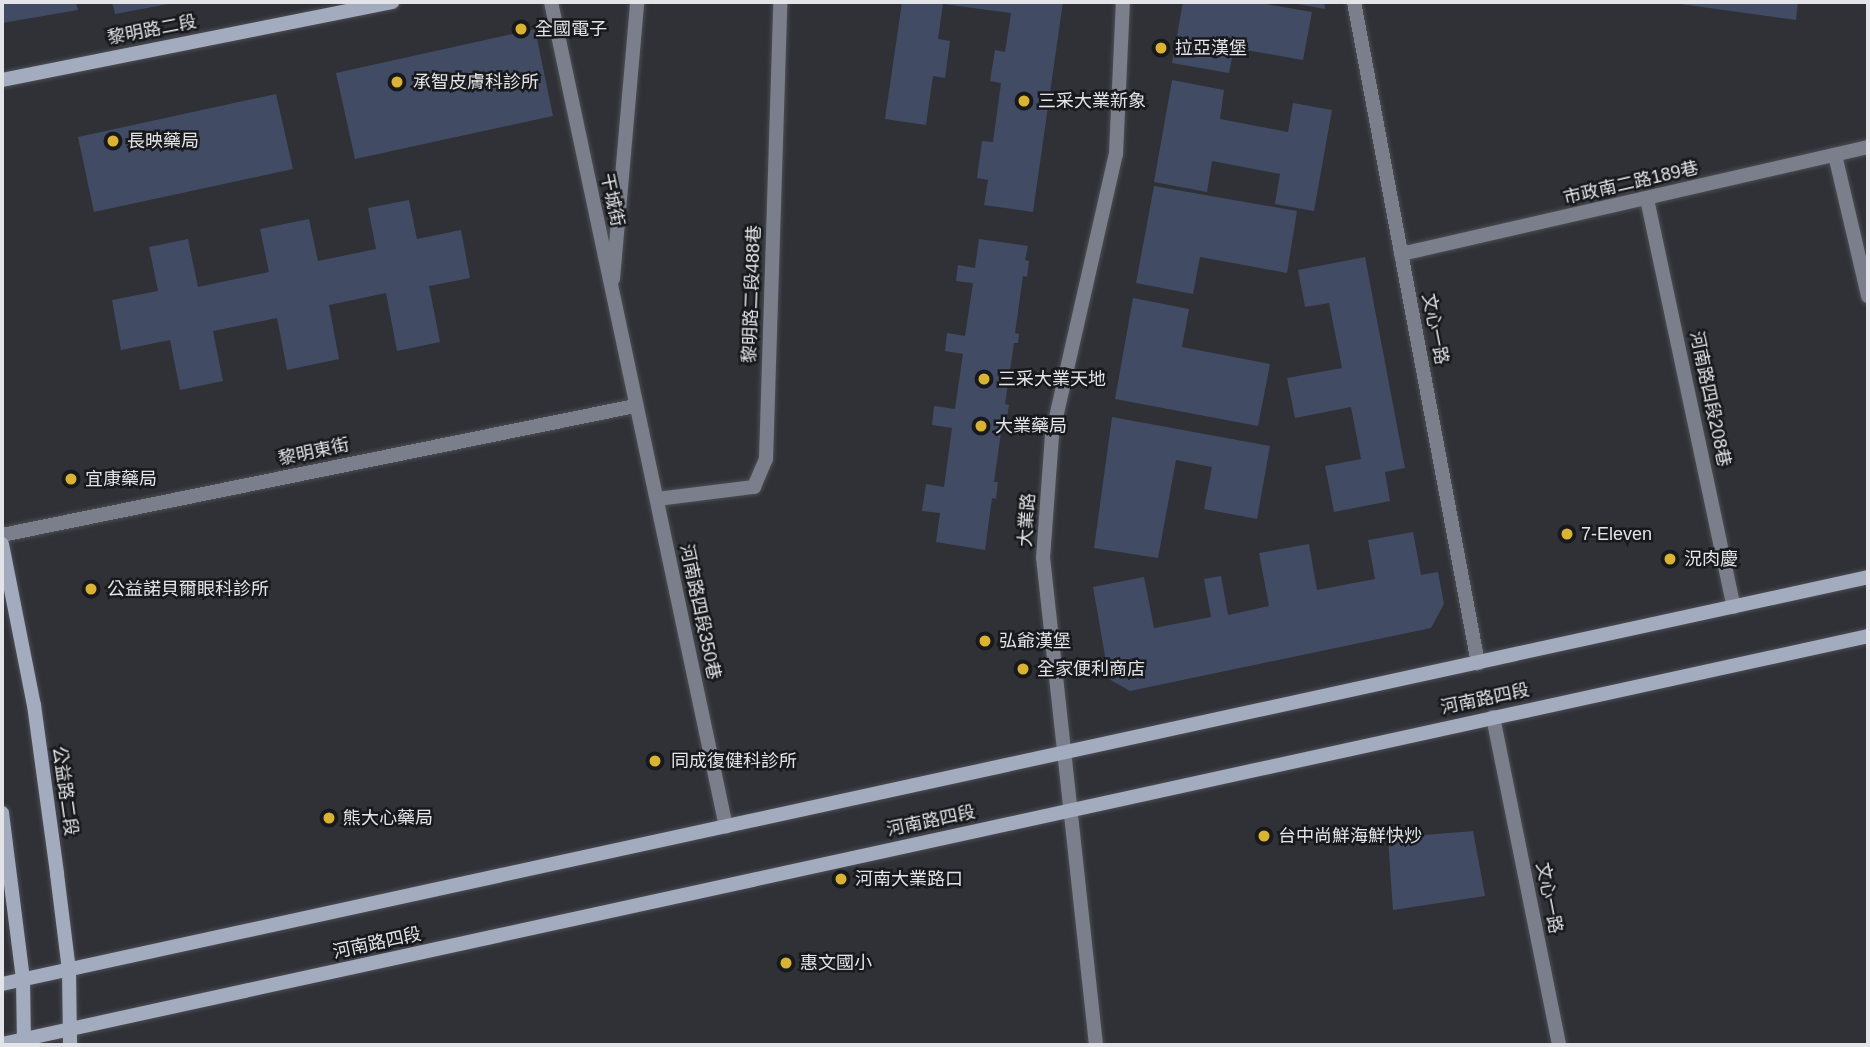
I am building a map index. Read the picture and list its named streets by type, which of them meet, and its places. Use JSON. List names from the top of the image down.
{
  "streets": {
    "street": [
      "黎明路二段",
      "市政南二路189巷",
      "干城街",
      "黎明路二段488巷",
      "文心一路",
      "河南路四段208巷",
      "黎明東街",
      "大業路",
      "河南路四段350巷",
      "河南路四段",
      "公益路二段"
    ]
  },
  "crossings": [
    ["市政南二路189巷", "文心一路"],
    ["市政南二路189巷", "河南路四段208巷"],
    ["干城街", "黎明東街"],
    ["干城街", "河南路四段350巷"],
    ["黎明路二段488巷", "河南路四段350巷"],
    ["文心一路", "河南路四段"],
    ["河南路四段208巷", "河南路四段"],
    ["黎明東街", "河南路四段350巷"],
    ["大業路", "河南路四段"],
    ["河南路四段350巷", "河南路四段"],
    ["河南路四段", "公益路二段"]
  ],
  "places": [
    "全國電子",
    "拉亞漢堡",
    "承智皮膚科診所",
    "三采大業新象",
    "長映藥局",
    "三采大業天地",
    "大業藥局",
    "宜康藥局",
    "7-Eleven",
    "況肉慶",
    "公益諾貝爾眼科診所",
    "弘爺漢堡",
    "全家便利商店",
    "同成復健科診所",
    "熊大心藥局",
    "台中尚鮮海鮮快炒",
    "河南大業路口",
    "惠文國小"
  ]
}
